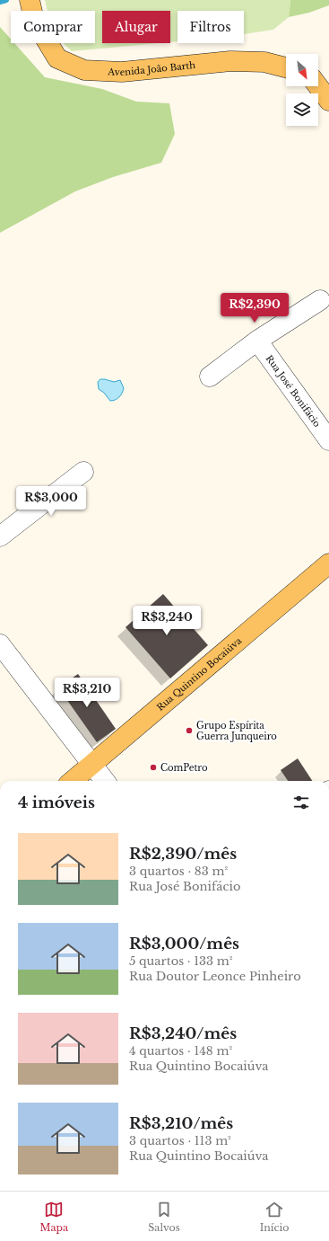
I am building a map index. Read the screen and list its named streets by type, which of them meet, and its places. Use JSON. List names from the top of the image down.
{
  "streets": {
    "main road": ["Avenida João Barth", "Rua Quintino Bocaiúva"],
    "street": ["Rua José Bonifácio"]
  },
  "places": ["Grupo Espírita Guerra Junqueiro", "ComPetro"],
  "north": "bottom right",
  "page": {
    "chip": ["Comprar", "Alugar", "Filtros"],
    "price": [
      "R$2,390",
      "R$3,000",
      "R$3,240",
      "R$3,210"
    ],
    "heading": "4 imóveis",
    "list": [
      {
        "name": "R$2,390/mês",
        "note": "3 quartos · 83 m² · Rua José Bonifácio"
      },
      {
        "name": "R$3,000/mês",
        "note": "5 quartos · 133 m² · Rua Doutor Leonce Pinheiro"
      },
      {
        "name": "R$3,240/mês",
        "note": "4 quartos · 148 m² · Rua Quintino Bocaiúva"
      },
      {
        "name": "R$3,210/mês",
        "note": "3 quartos · 113 m² · Rua Quintino Bocaiúva"
      }
    ],
    "tabs": ["Mapa", "Salvos", "Início"]
  }
}
